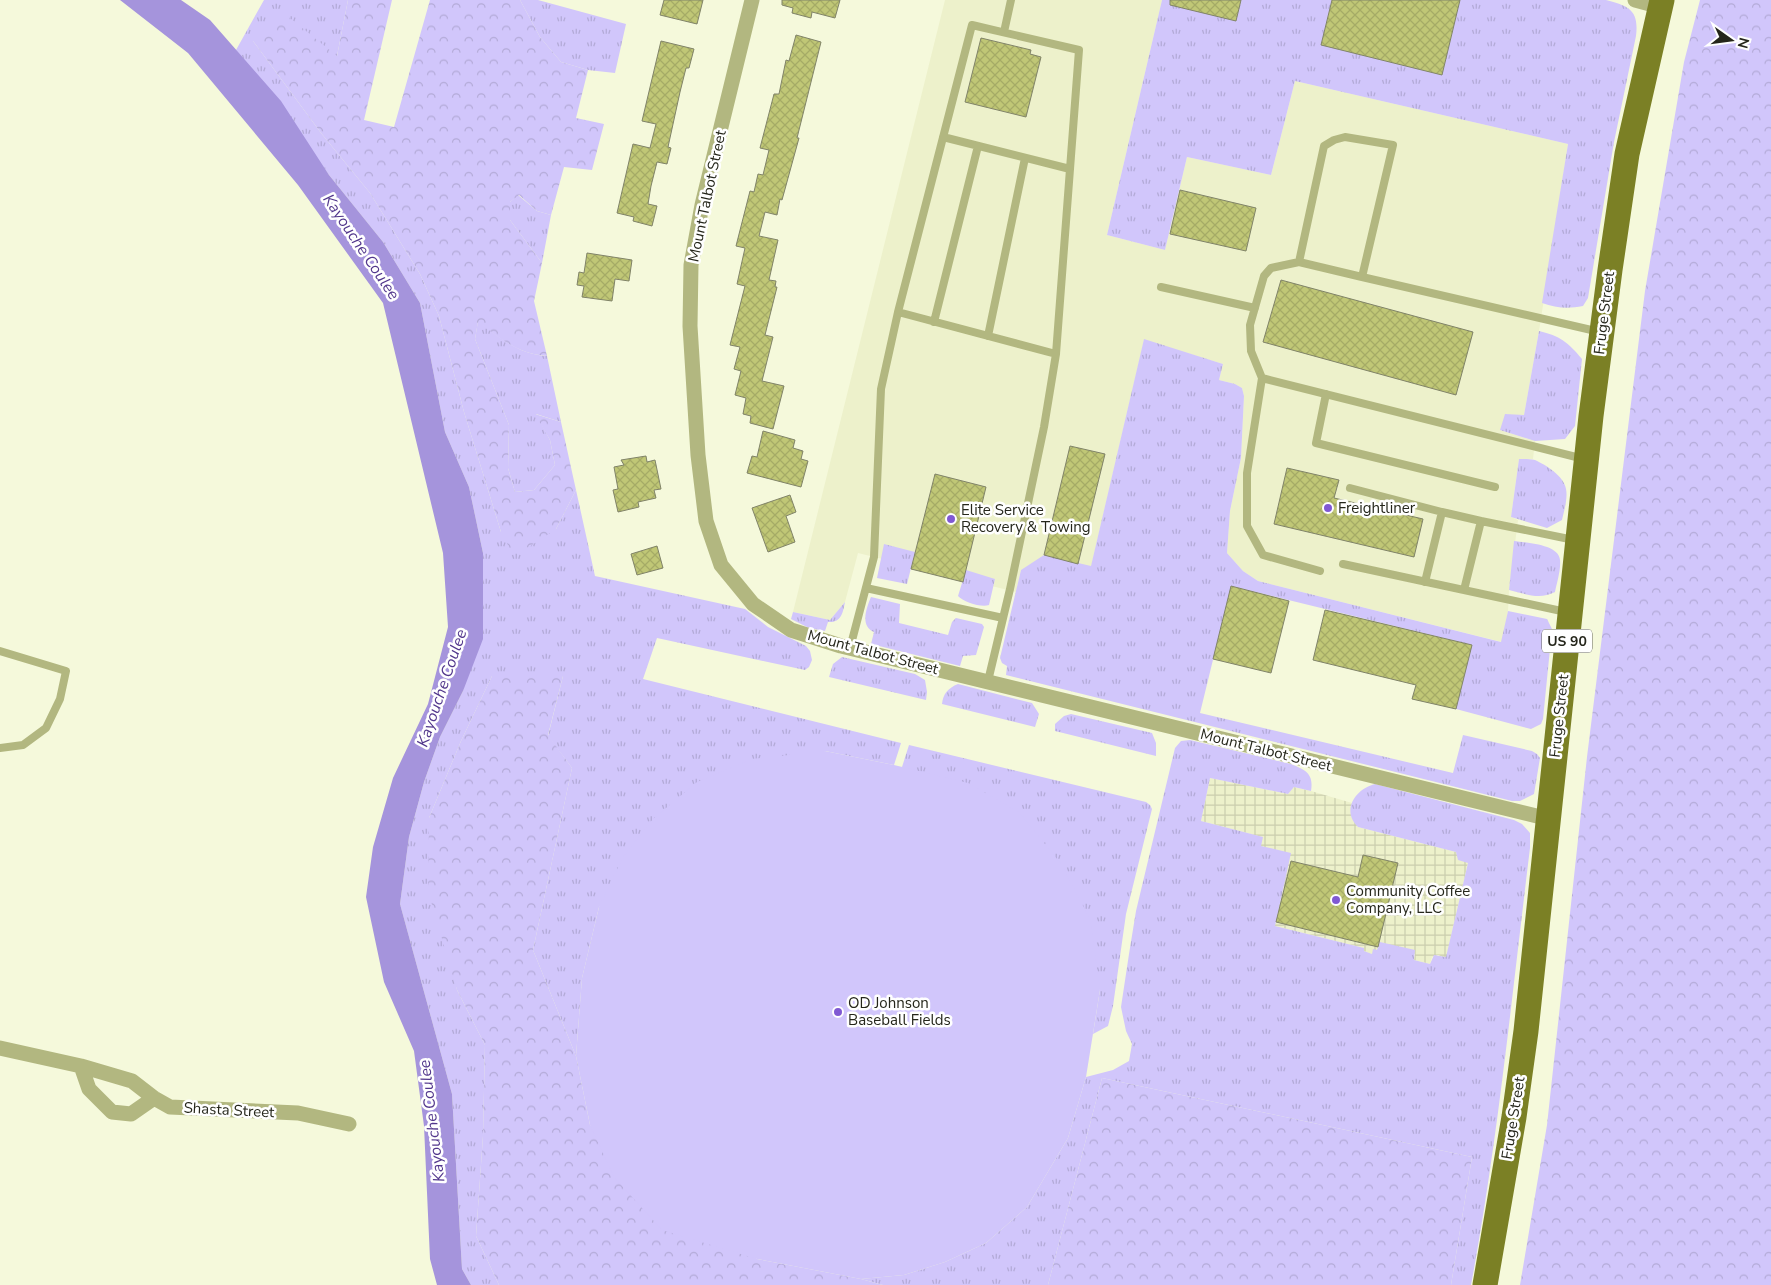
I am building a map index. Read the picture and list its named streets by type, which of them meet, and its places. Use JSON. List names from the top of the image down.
{
  "streets": {
    "main road": ["Fruge Street", "US 90"],
    "street": ["Mount Talbot Street", "Shasta Street"]
  },
  "crossings": [
    ["Mount Talbot Street", "Fruge Street"]
  ],
  "water": ["Kayouche Coulee"],
  "places": [
    "Freightliner",
    "Elite Service Recovery & Towing",
    "Community Coffee Company, LLC",
    "OD Johnson Baseball Fields"
  ],
  "north": "right"
}
